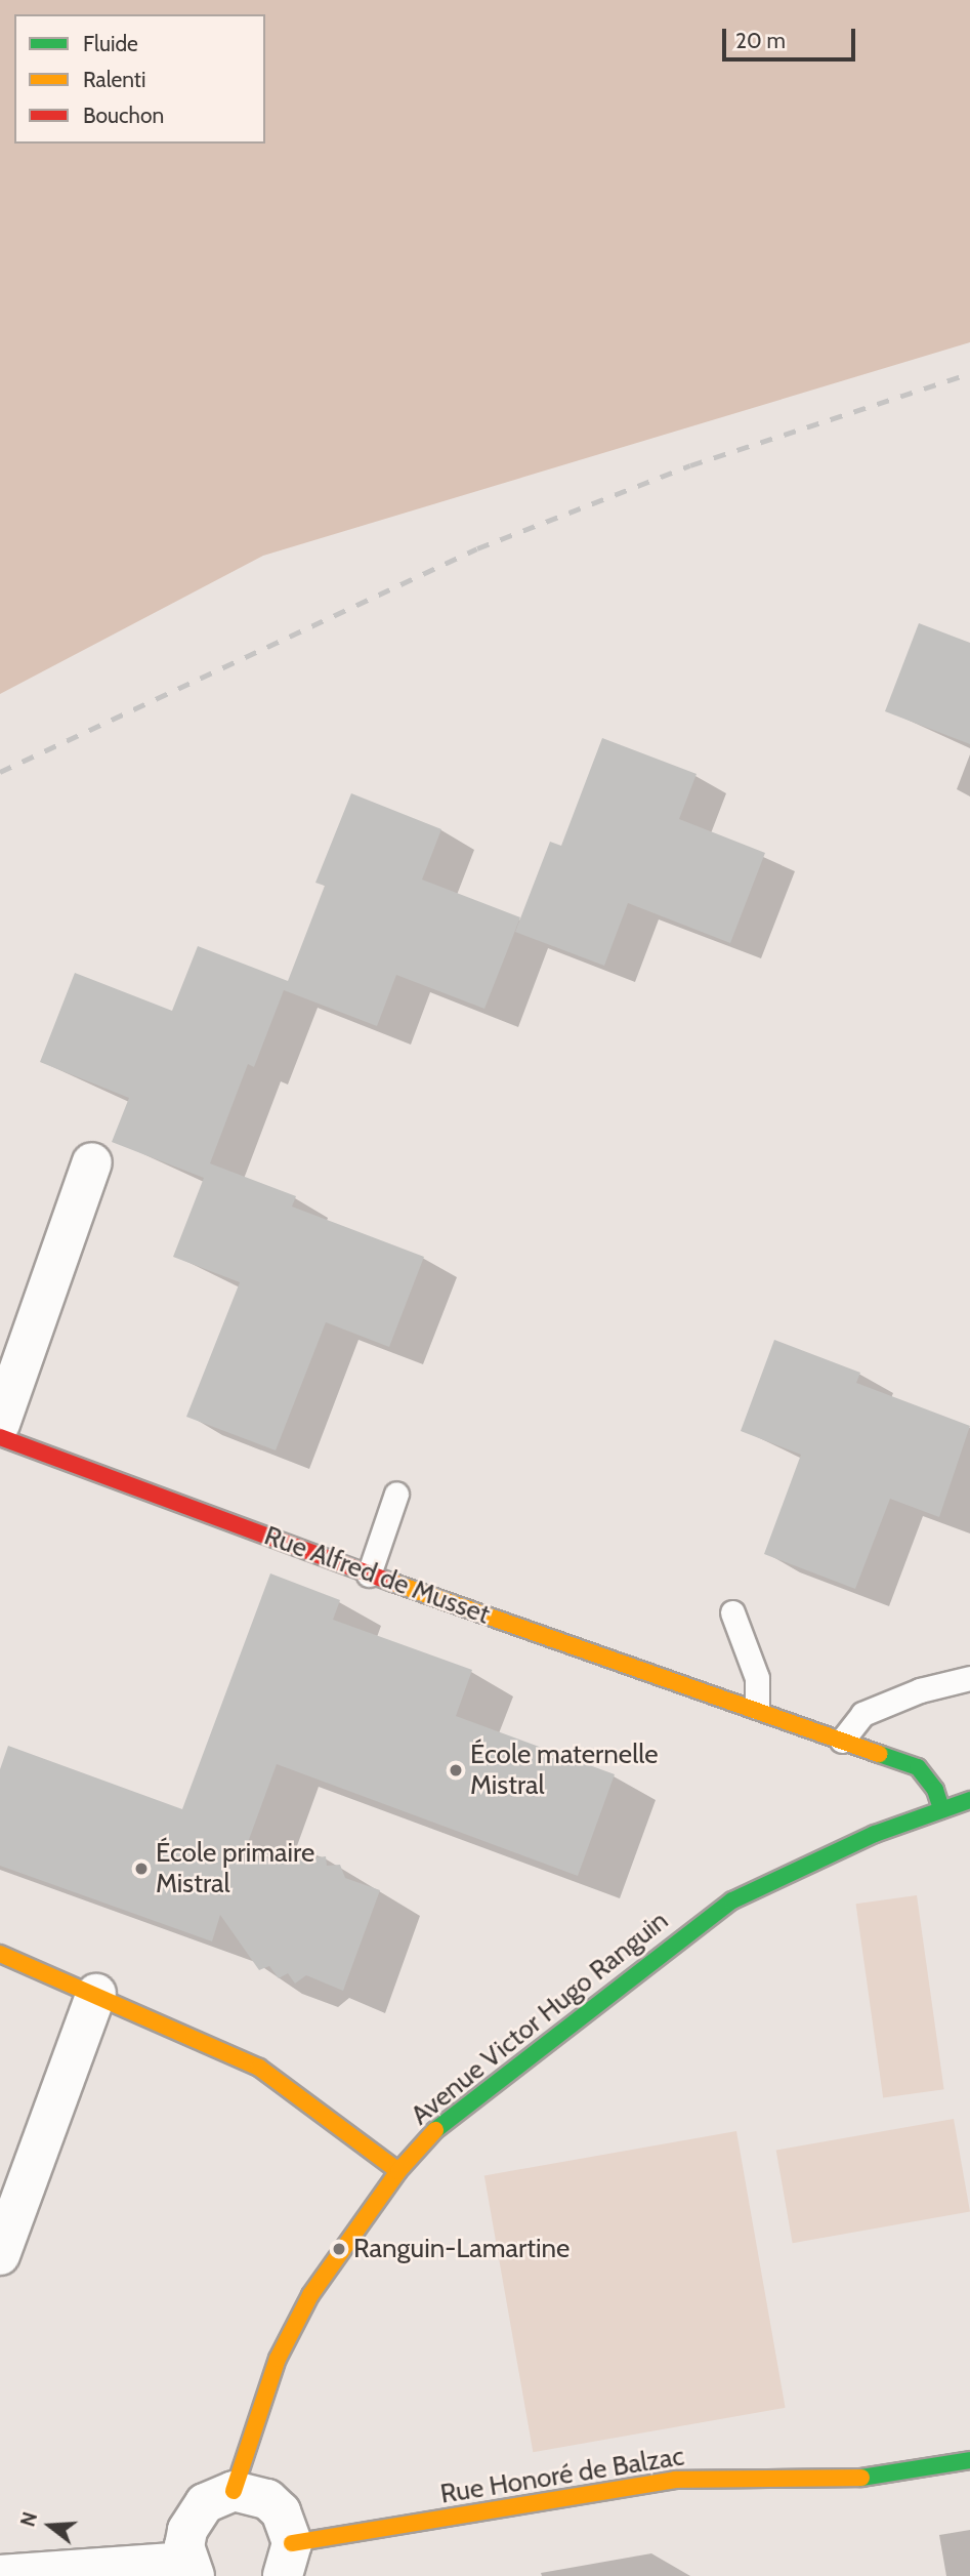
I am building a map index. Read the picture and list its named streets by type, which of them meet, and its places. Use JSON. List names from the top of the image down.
{
  "streets": {
    "street": ["Rue Alfred de Musset", "Avenue Victor Hugo Ranguin", "Rue Honoré de Balzac"]
  },
  "crossings": [
    ["Rue Alfred de Musset", "Avenue Victor Hugo Ranguin"]
  ],
  "places": ["École maternelle Mistral", "École primaire Mistral", "Ranguin-Lamartine"],
  "legend": ["Fluide", "Ralenti", "Bouchon"],
  "scale_bar": "20 m",
  "north": "left"
}
